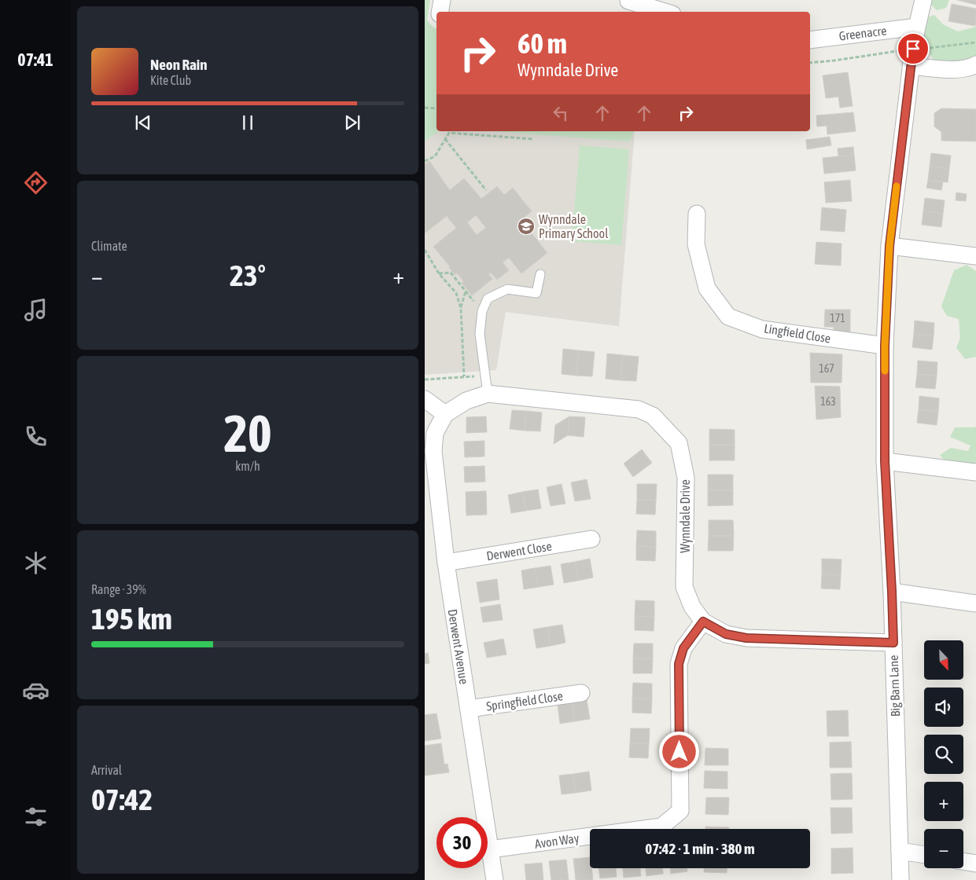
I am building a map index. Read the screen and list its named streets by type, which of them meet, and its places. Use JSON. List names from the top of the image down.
{
  "streets": {
    "street": [
      "Greenacre",
      "Lingfield Close",
      "Wynndale Drive",
      "Derwent Close",
      "Derwent Avenue",
      "Big Barn Lane",
      "Springfield Close",
      "Avon Way"
    ]
  },
  "crossings": [
    ["Greenacre", "Big Barn Lane"],
    ["Lingfield Close", "Big Barn Lane"],
    ["Wynndale Drive", "Derwent Avenue"],
    ["Wynndale Drive", "Big Barn Lane"],
    ["Wynndale Drive", "Avon Way"],
    ["Derwent Close", "Derwent Avenue"],
    ["Derwent Avenue", "Springfield Close"],
    ["Derwent Avenue", "Avon Way"]
  ],
  "places": {
    "school or university": ["Wynndale Primary School"]
  },
  "house_numbers": ["171", "167", "163"],
  "north": "bottom right",
  "page": {
    "tabs": "07:41",
    "turn": ["60 m", "Wynndale Drive"],
    "song": ["Neon Rain", "Kite Club"],
    "tile": [
      "Climate",
      ["20", "km/h"],
      ["Range · 39%", "195 km"],
      ["Arrival", "07:42"]
    ],
    "heat": ["−", "23°", "+"],
    "map_buttons": ["+", "−"],
    "limit": "30",
    "trip": "07:42 · 1 min · 380 m"
  }
}
